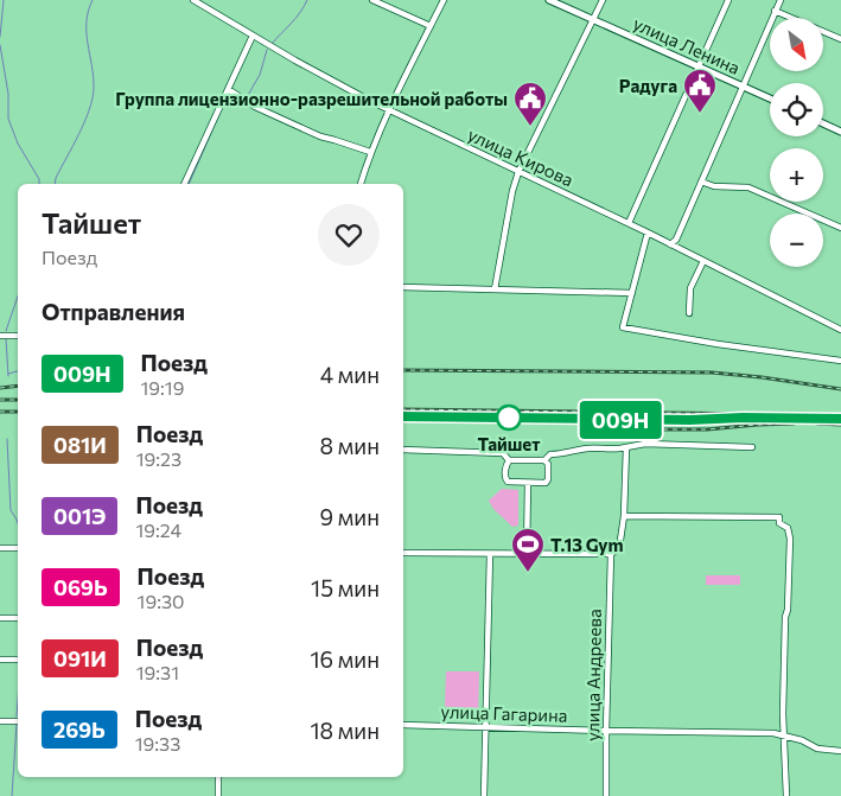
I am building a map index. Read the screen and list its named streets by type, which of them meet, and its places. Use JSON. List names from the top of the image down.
{
  "streets": {
    "main road": ["улица Ленина"],
    "street": ["улица Кирова", "улица Андреева", "улица Гагарина"]
  },
  "crossings": [
    ["улица Андреева", "улица Гагарина"]
  ],
  "places": {
    "public building": ["Радуга", "Группа лицензионно-разрешительной работы"],
    "other": ["Тайшет"],
    "sports": ["T.13 Gym"]
  },
  "north": "bottom right",
  "page": {
    "on_map": "009Н",
    "map_buttons": ["+", "−"],
    "heading": [
      ["Тайшет", "Поезд"],
      "Отправления"
    ],
    "list": [
      {
        "mark": "009Н",
        "name": "Поезд",
        "note": "19:19",
        "value": "4 мин"
      },
      {
        "mark": "081И",
        "name": "Поезд",
        "note": "19:23",
        "value": "8 мин"
      },
      {
        "mark": "001Э",
        "name": "Поезд",
        "note": "19:24",
        "value": "9 мин"
      },
      {
        "mark": "069Ь",
        "name": "Поезд",
        "note": "19:30",
        "value": "15 мин"
      },
      {
        "mark": "091И",
        "name": "Поезд",
        "note": "19:31",
        "value": "16 мин"
      },
      {
        "mark": "269Ь",
        "name": "Поезд",
        "note": "19:33",
        "value": "18 мин"
      }
    ]
  }
}
